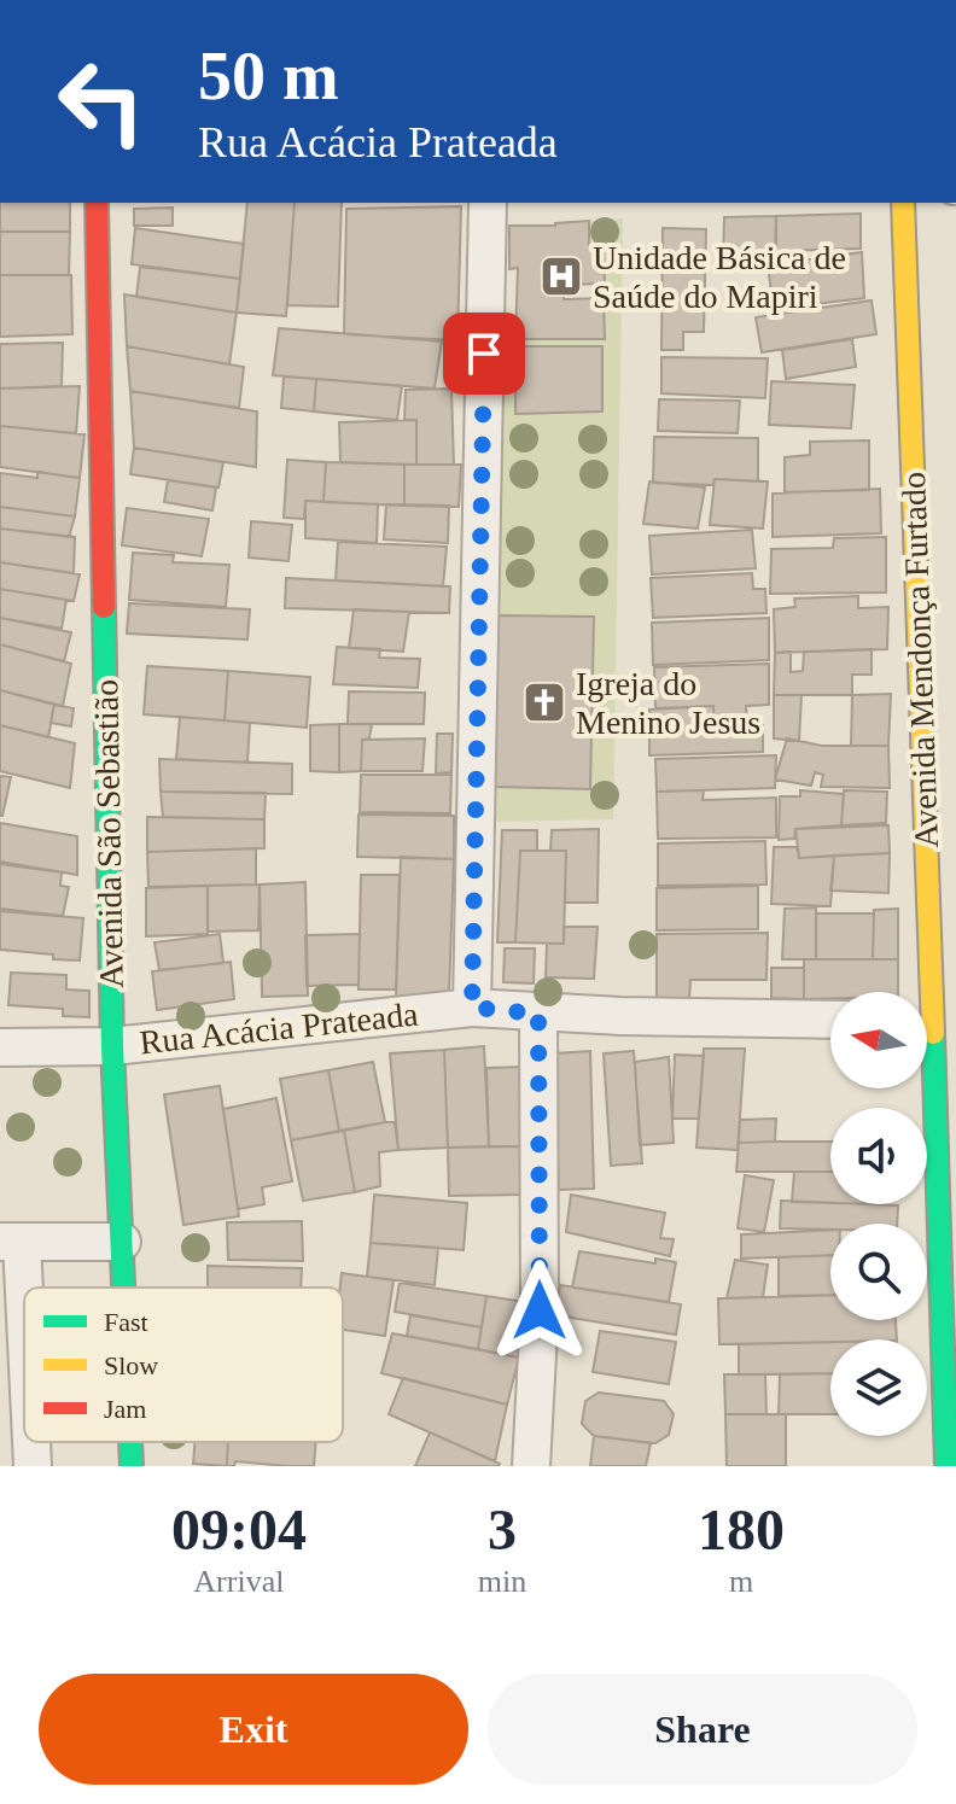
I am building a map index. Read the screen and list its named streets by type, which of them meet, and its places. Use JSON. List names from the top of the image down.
{
  "streets": {
    "street": ["Avenida Mendonça Furtado", "Avenida São Sebastião", "Rua Acácia Prateada"]
  },
  "crossings": [
    ["Avenida São Sebastião", "Rua Acácia Prateada"]
  ],
  "places": {
    "hospital": ["Unidade Básica de Saúde do Mapiri"],
    "church": ["Igreja do Menino Jesus"]
  },
  "legend": ["Fast", "Slow", "Jam"],
  "north": "left",
  "page": {
    "turn": ["50 m", "Rua Acácia Prateada"],
    "eta": [
      "09:04",
      "Arrival",
      "3",
      "min",
      "180",
      "m"
    ],
    "buttons": ["Exit", "Share"]
  }
}
